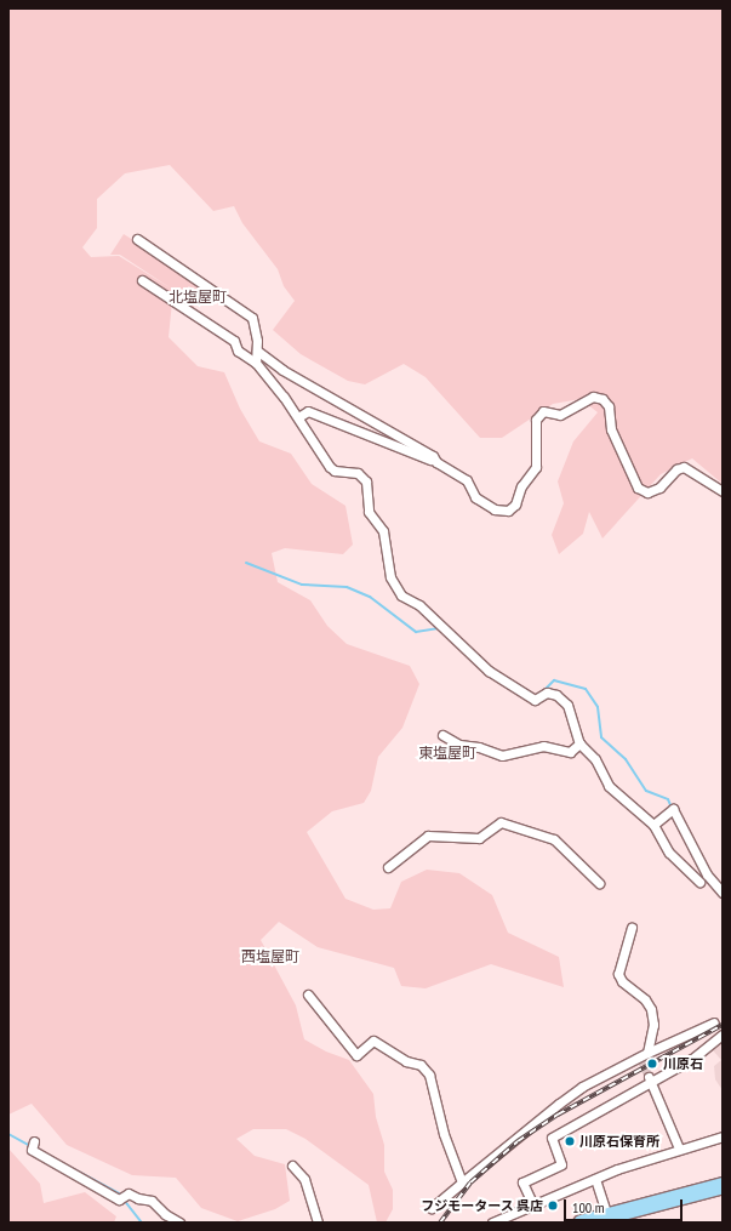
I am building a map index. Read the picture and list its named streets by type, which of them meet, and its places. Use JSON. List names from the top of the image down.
{
  "districts": ["北塩屋町", "東塩屋町", "西塩屋町"],
  "places": ["川原石", "川原石保育所", "フジモータース 呉店"],
  "scale_bar": "100 m"
}
